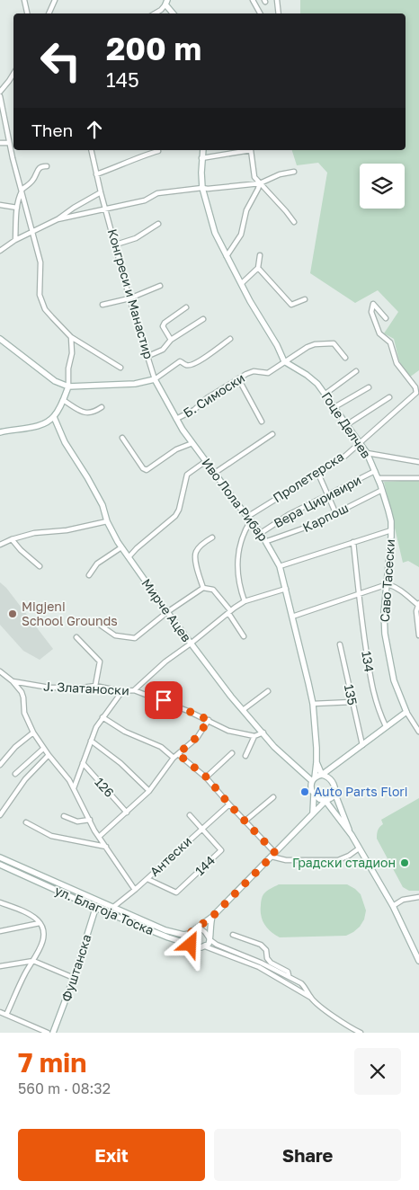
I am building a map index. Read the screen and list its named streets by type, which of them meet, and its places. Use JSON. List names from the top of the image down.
{
  "streets": {
    "street": [
      "Конгреси и Манастир",
      "Б. Симоски",
      "Гоце Делчев",
      "Пролетерска",
      "Иво Лола Рибар",
      "Вера Циривири",
      "Карпош",
      "Саво Тасески",
      "Мирче Ацев",
      "134",
      "Ј. Златаноски",
      "135",
      "126",
      "Антески",
      "144",
      "ул. Благоја Тоска",
      "Фуштанска"
    ]
  },
  "crossings": [
    ["Конгреси и Манастир", "Иво Лола Рибар"],
    ["Б. Симоски", "Гоце Делчев"],
    ["Б. Симоски", "Иво Лола Рибар"],
    ["Гоце Делчев", "Пролетерска"],
    ["Гоце Делчев", "Вера Циривири"],
    ["Гоце Делчев", "Карпош"],
    ["Гоце Делчев", "Саво Тасески"],
    ["Пролетерска", "Иво Лола Рибар"],
    ["Иво Лола Рибар", "Вера Циривири"],
    ["Иво Лола Рибар", "Карпош"],
    ["Антески", "144"],
    ["ул. Благоја Тоска", "Фуштанска"]
  ],
  "places": ["Migjeni School Grounds", "Auto Parts Flori", "Градски стадион"],
  "page": {
    "turn": ["200 m", "145"],
    "then": "Then",
    "heading": ["7 min", "560 m · 08:32"],
    "buttons": ["Exit", "Share"]
  }
}
